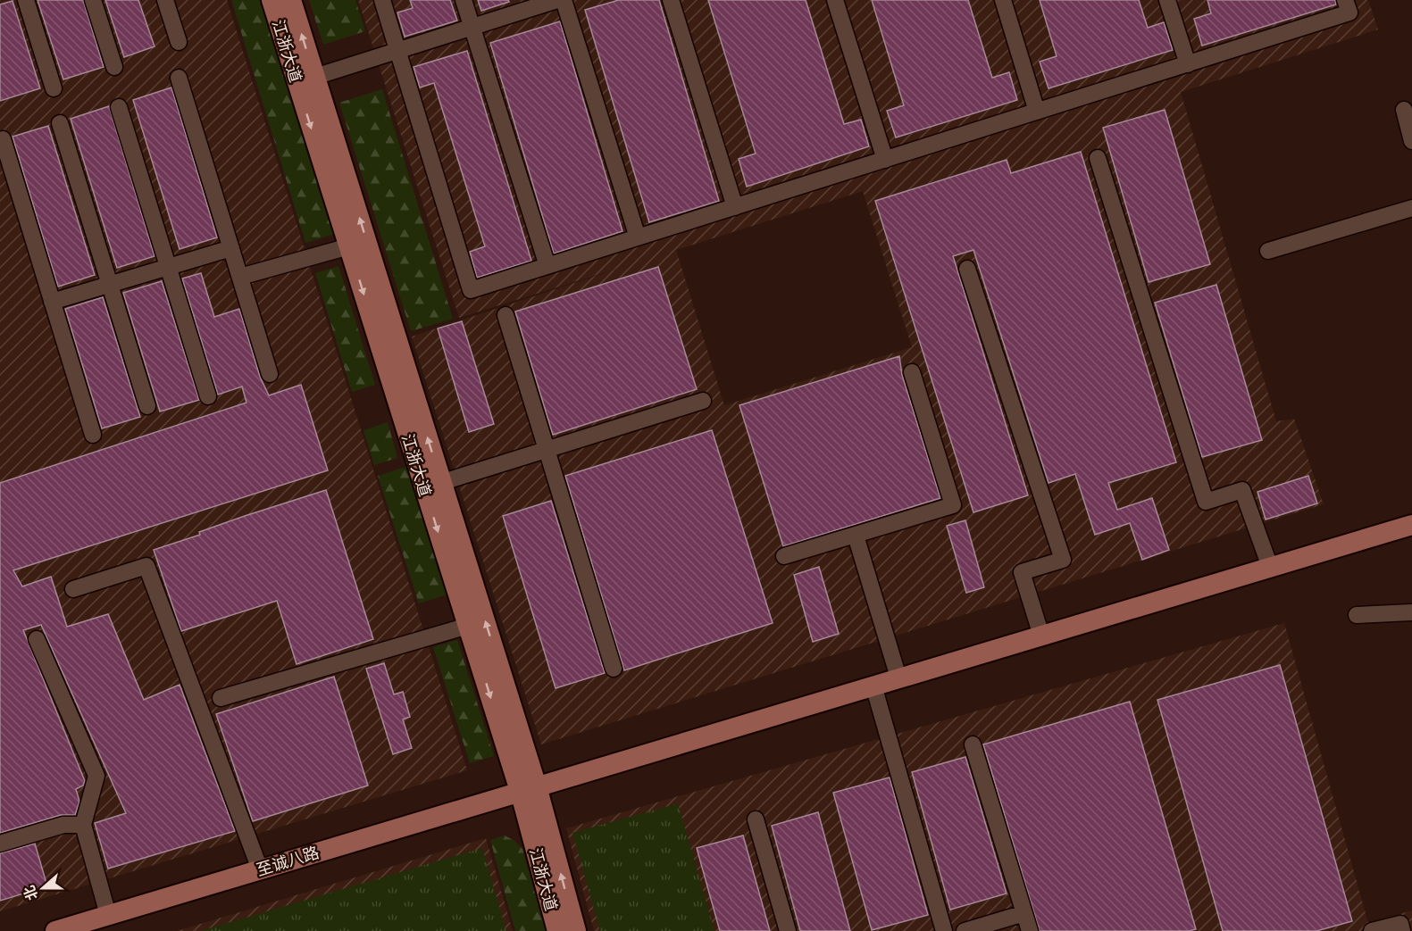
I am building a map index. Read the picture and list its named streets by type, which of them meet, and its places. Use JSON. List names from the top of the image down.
{
  "streets": {
    "main road": ["江浙大道", "至诚八路"]
  },
  "crossings": [
    ["江浙大道", "至诚八路"]
  ],
  "north": "left"
}
